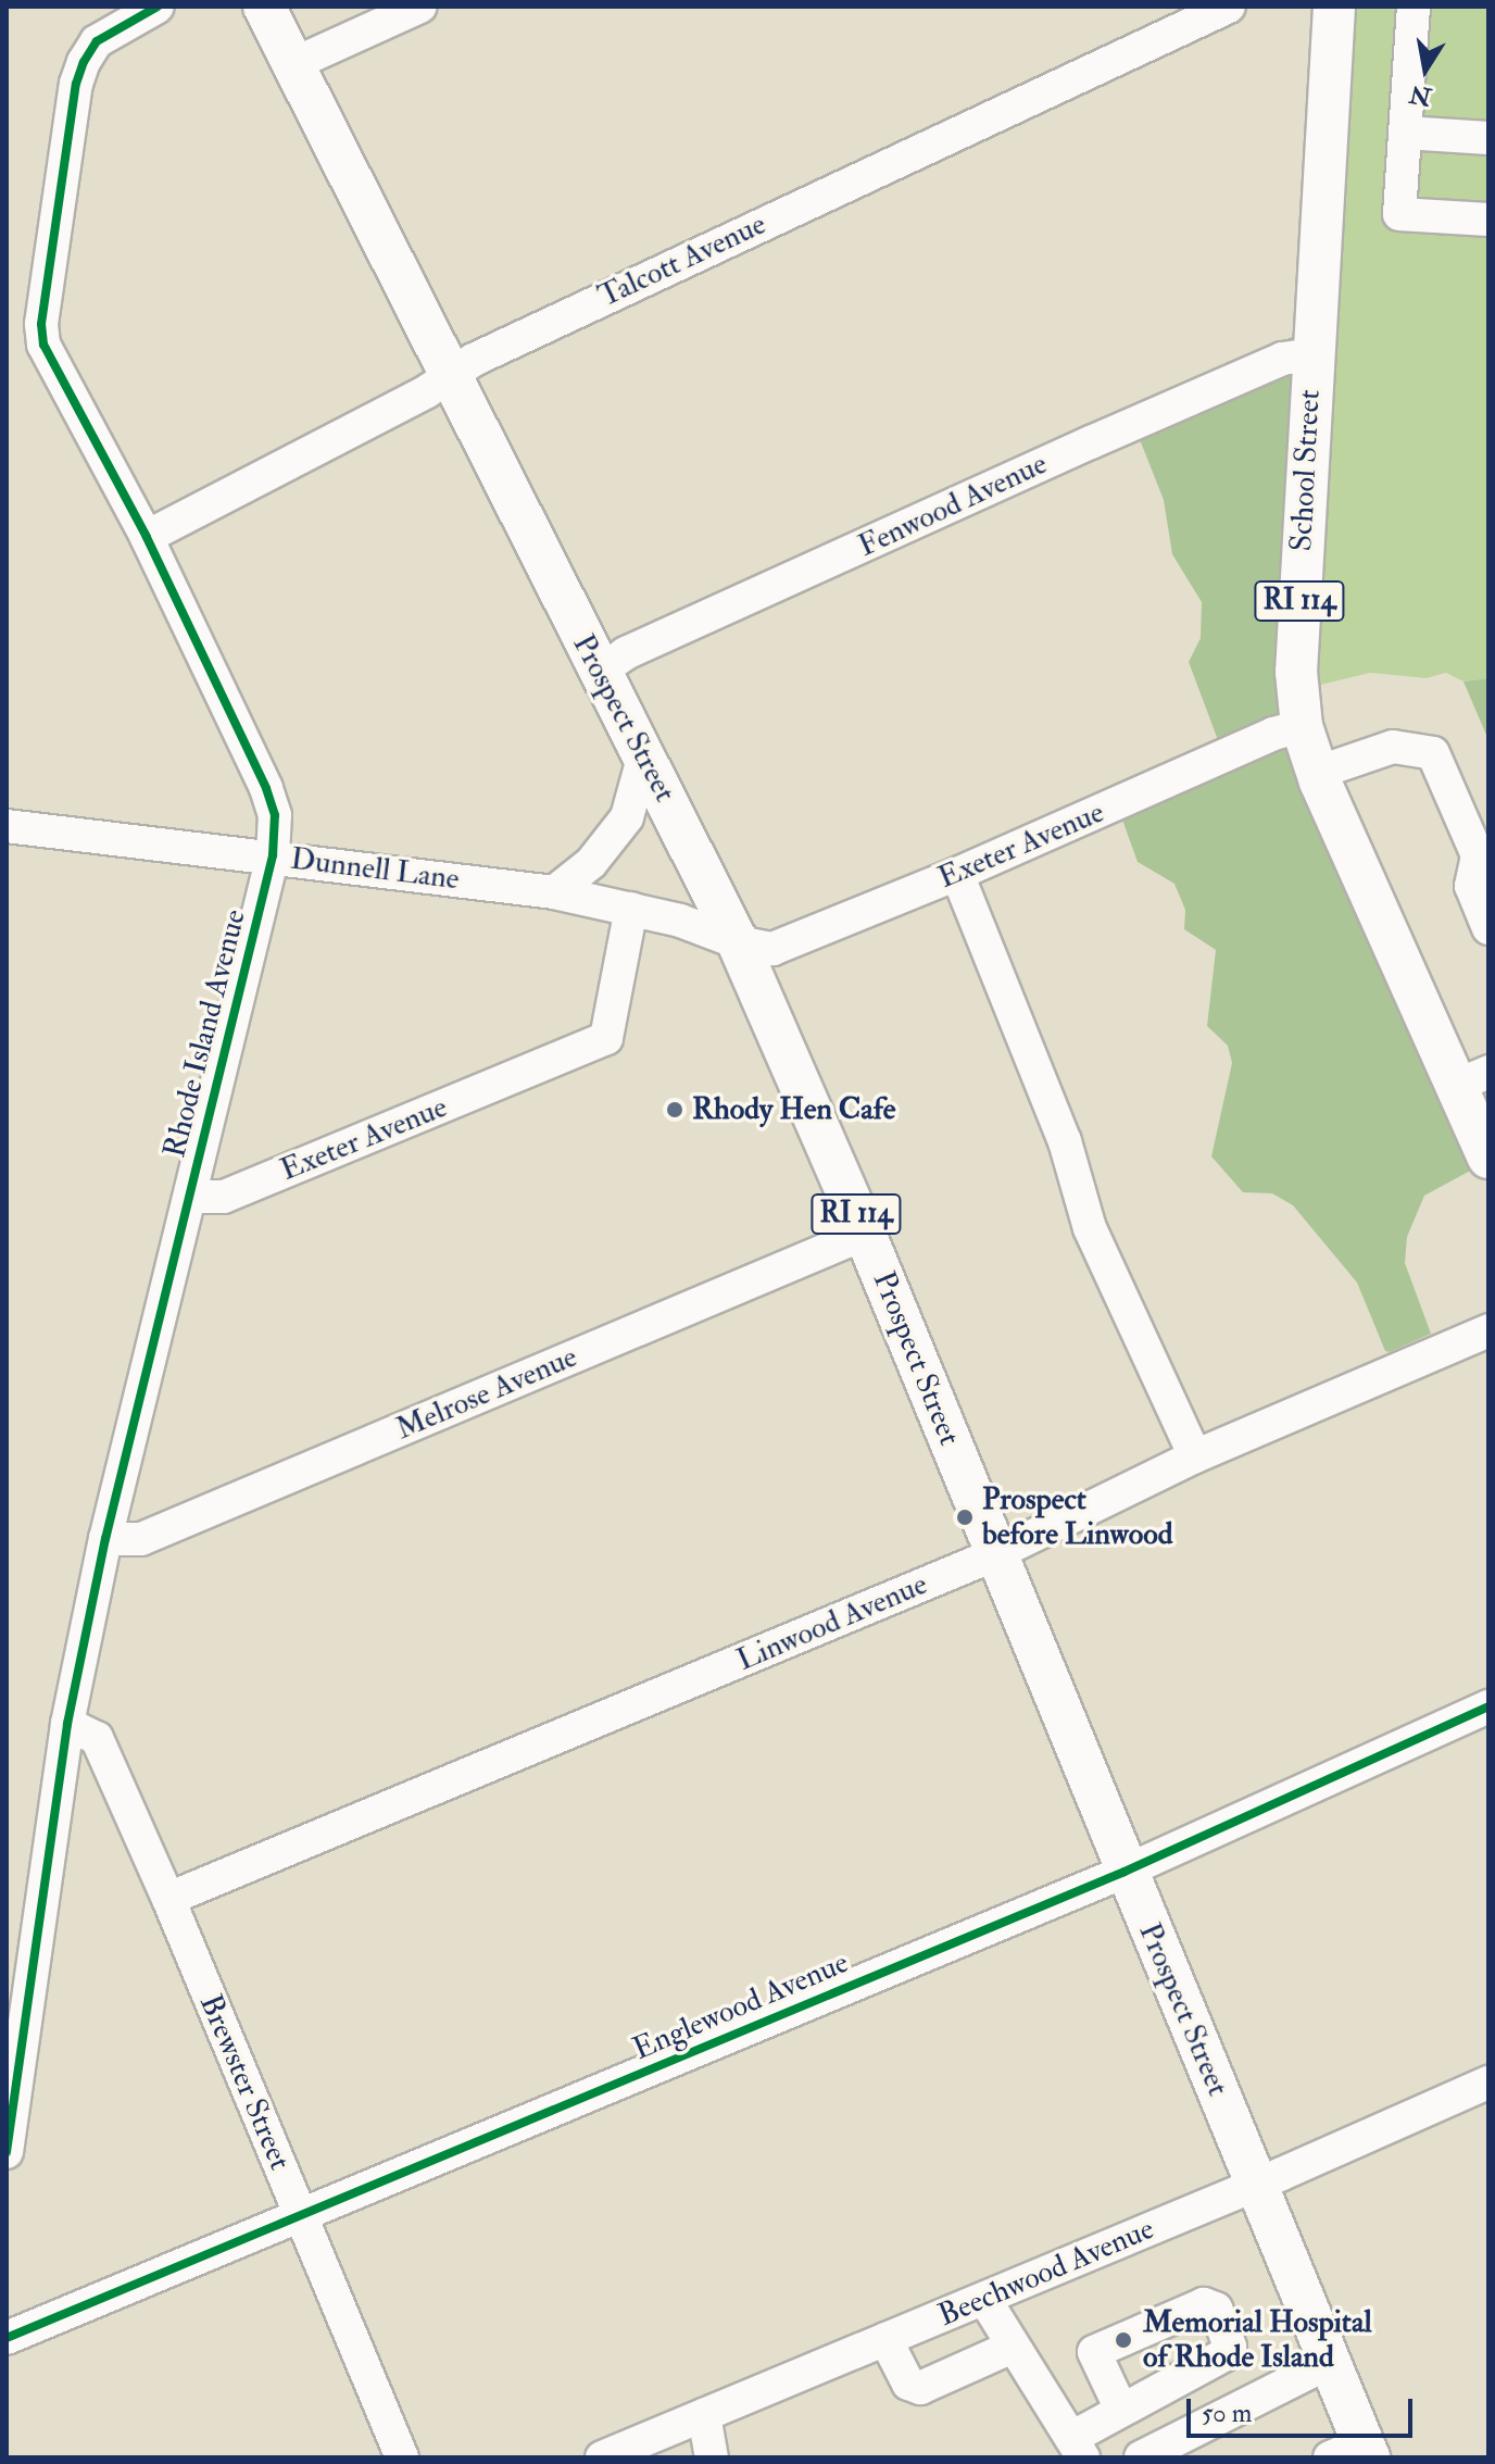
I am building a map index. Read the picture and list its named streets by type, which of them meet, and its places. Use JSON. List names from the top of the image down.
{
  "streets": {
    "main road": ["School Street", "RI 114", "Prospect Street"],
    "street": [
      "Talcott Avenue",
      "Fenwood Avenue",
      "Exeter Avenue",
      "Dunnell Lane",
      "Rhode Island Avenue",
      "Melrose Avenue",
      "Linwood Avenue",
      "Englewood Avenue",
      "Brewster Street",
      "Beechwood Avenue"
    ]
  },
  "crossings": [
    ["Talcott Avenue", "Prospect Street"],
    ["Talcott Avenue", "Rhode Island Avenue"],
    ["School Street", "Fenwood Avenue"],
    ["School Street", "Exeter Avenue"],
    ["Fenwood Avenue", "Prospect Street"],
    ["Prospect Street", "Exeter Avenue"],
    ["Prospect Street", "Dunnell Lane"],
    ["Prospect Street", "Melrose Avenue"],
    ["Prospect Street", "Linwood Avenue"],
    ["Prospect Street", "Englewood Avenue"],
    ["Prospect Street", "Beechwood Avenue"],
    ["Exeter Avenue", "Dunnell Lane"],
    ["Exeter Avenue", "Rhode Island Avenue"],
    ["Dunnell Lane", "Rhode Island Avenue"],
    ["Rhode Island Avenue", "Melrose Avenue"],
    ["Rhode Island Avenue", "Brewster Street"],
    ["Linwood Avenue", "Brewster Street"],
    ["Englewood Avenue", "Brewster Street"]
  ],
  "places": ["Rhody Hen Cafe", "Prospect before Linwood", "Memorial Hospital of Rhode Island"],
  "scale_bar": "50 m",
  "north": "bottom"
}
